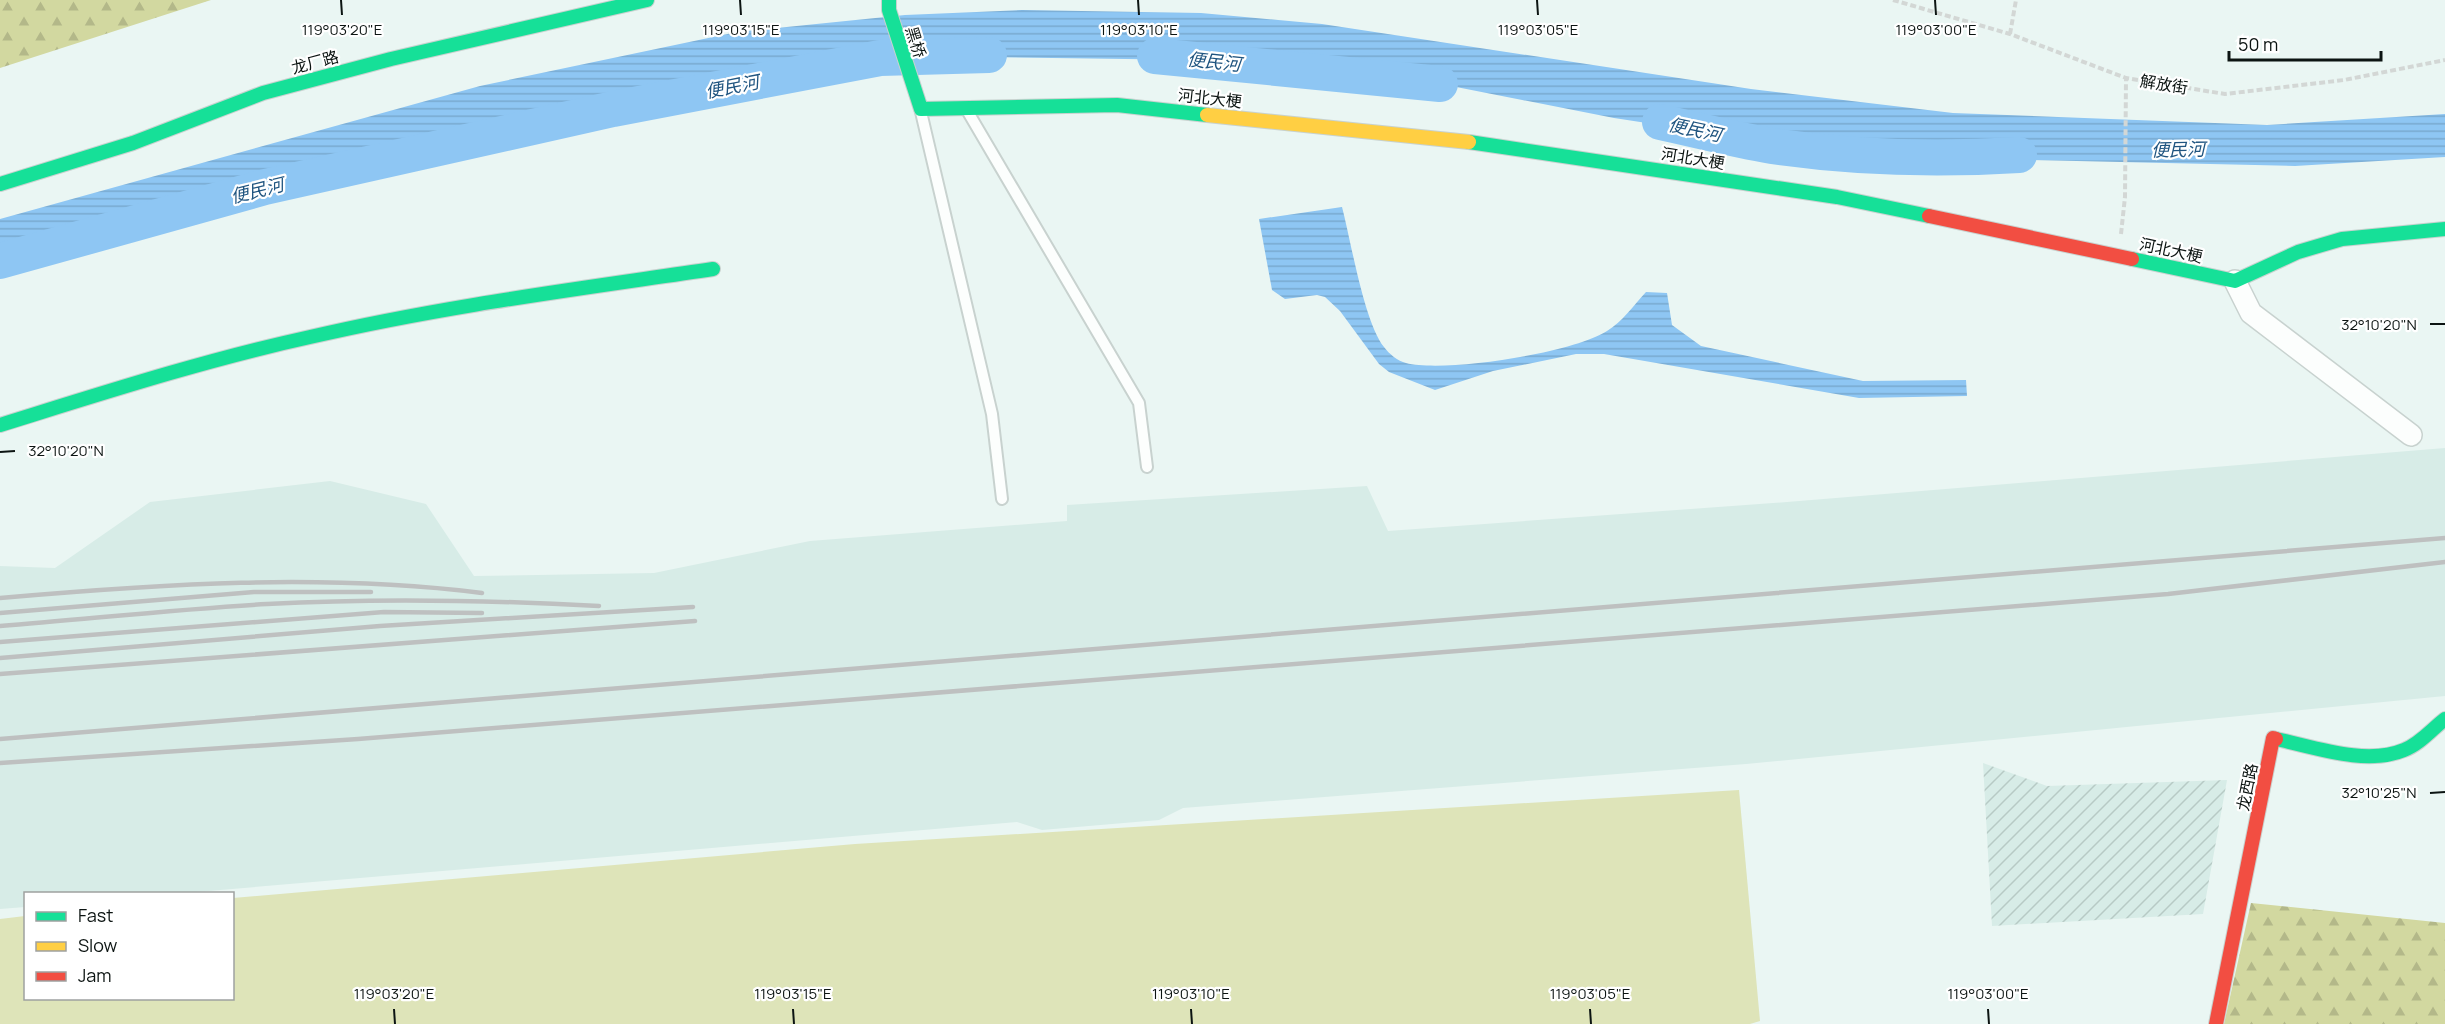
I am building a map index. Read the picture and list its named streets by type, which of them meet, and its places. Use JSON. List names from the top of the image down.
{
  "streets": {
    "street": [
      "黑桥",
      "龙厂路",
      "河北大梗",
      "龙西路"
    ],
    "path": ["解放街"]
  },
  "crossings": [
    ["黑桥", "河北大梗"]
  ],
  "water": ["便民河"],
  "legend": ["Fast", "Slow", "Jam"],
  "scale_bar": "50 m",
  "coordinates": [
    "119°03'20\"E",
    "119°03'15\"E",
    "119°03'10\"E",
    "119°03'05\"E",
    "119°03'00\"E",
    "32°10'20\"N",
    "32°10'25\"N"
  ]
}
